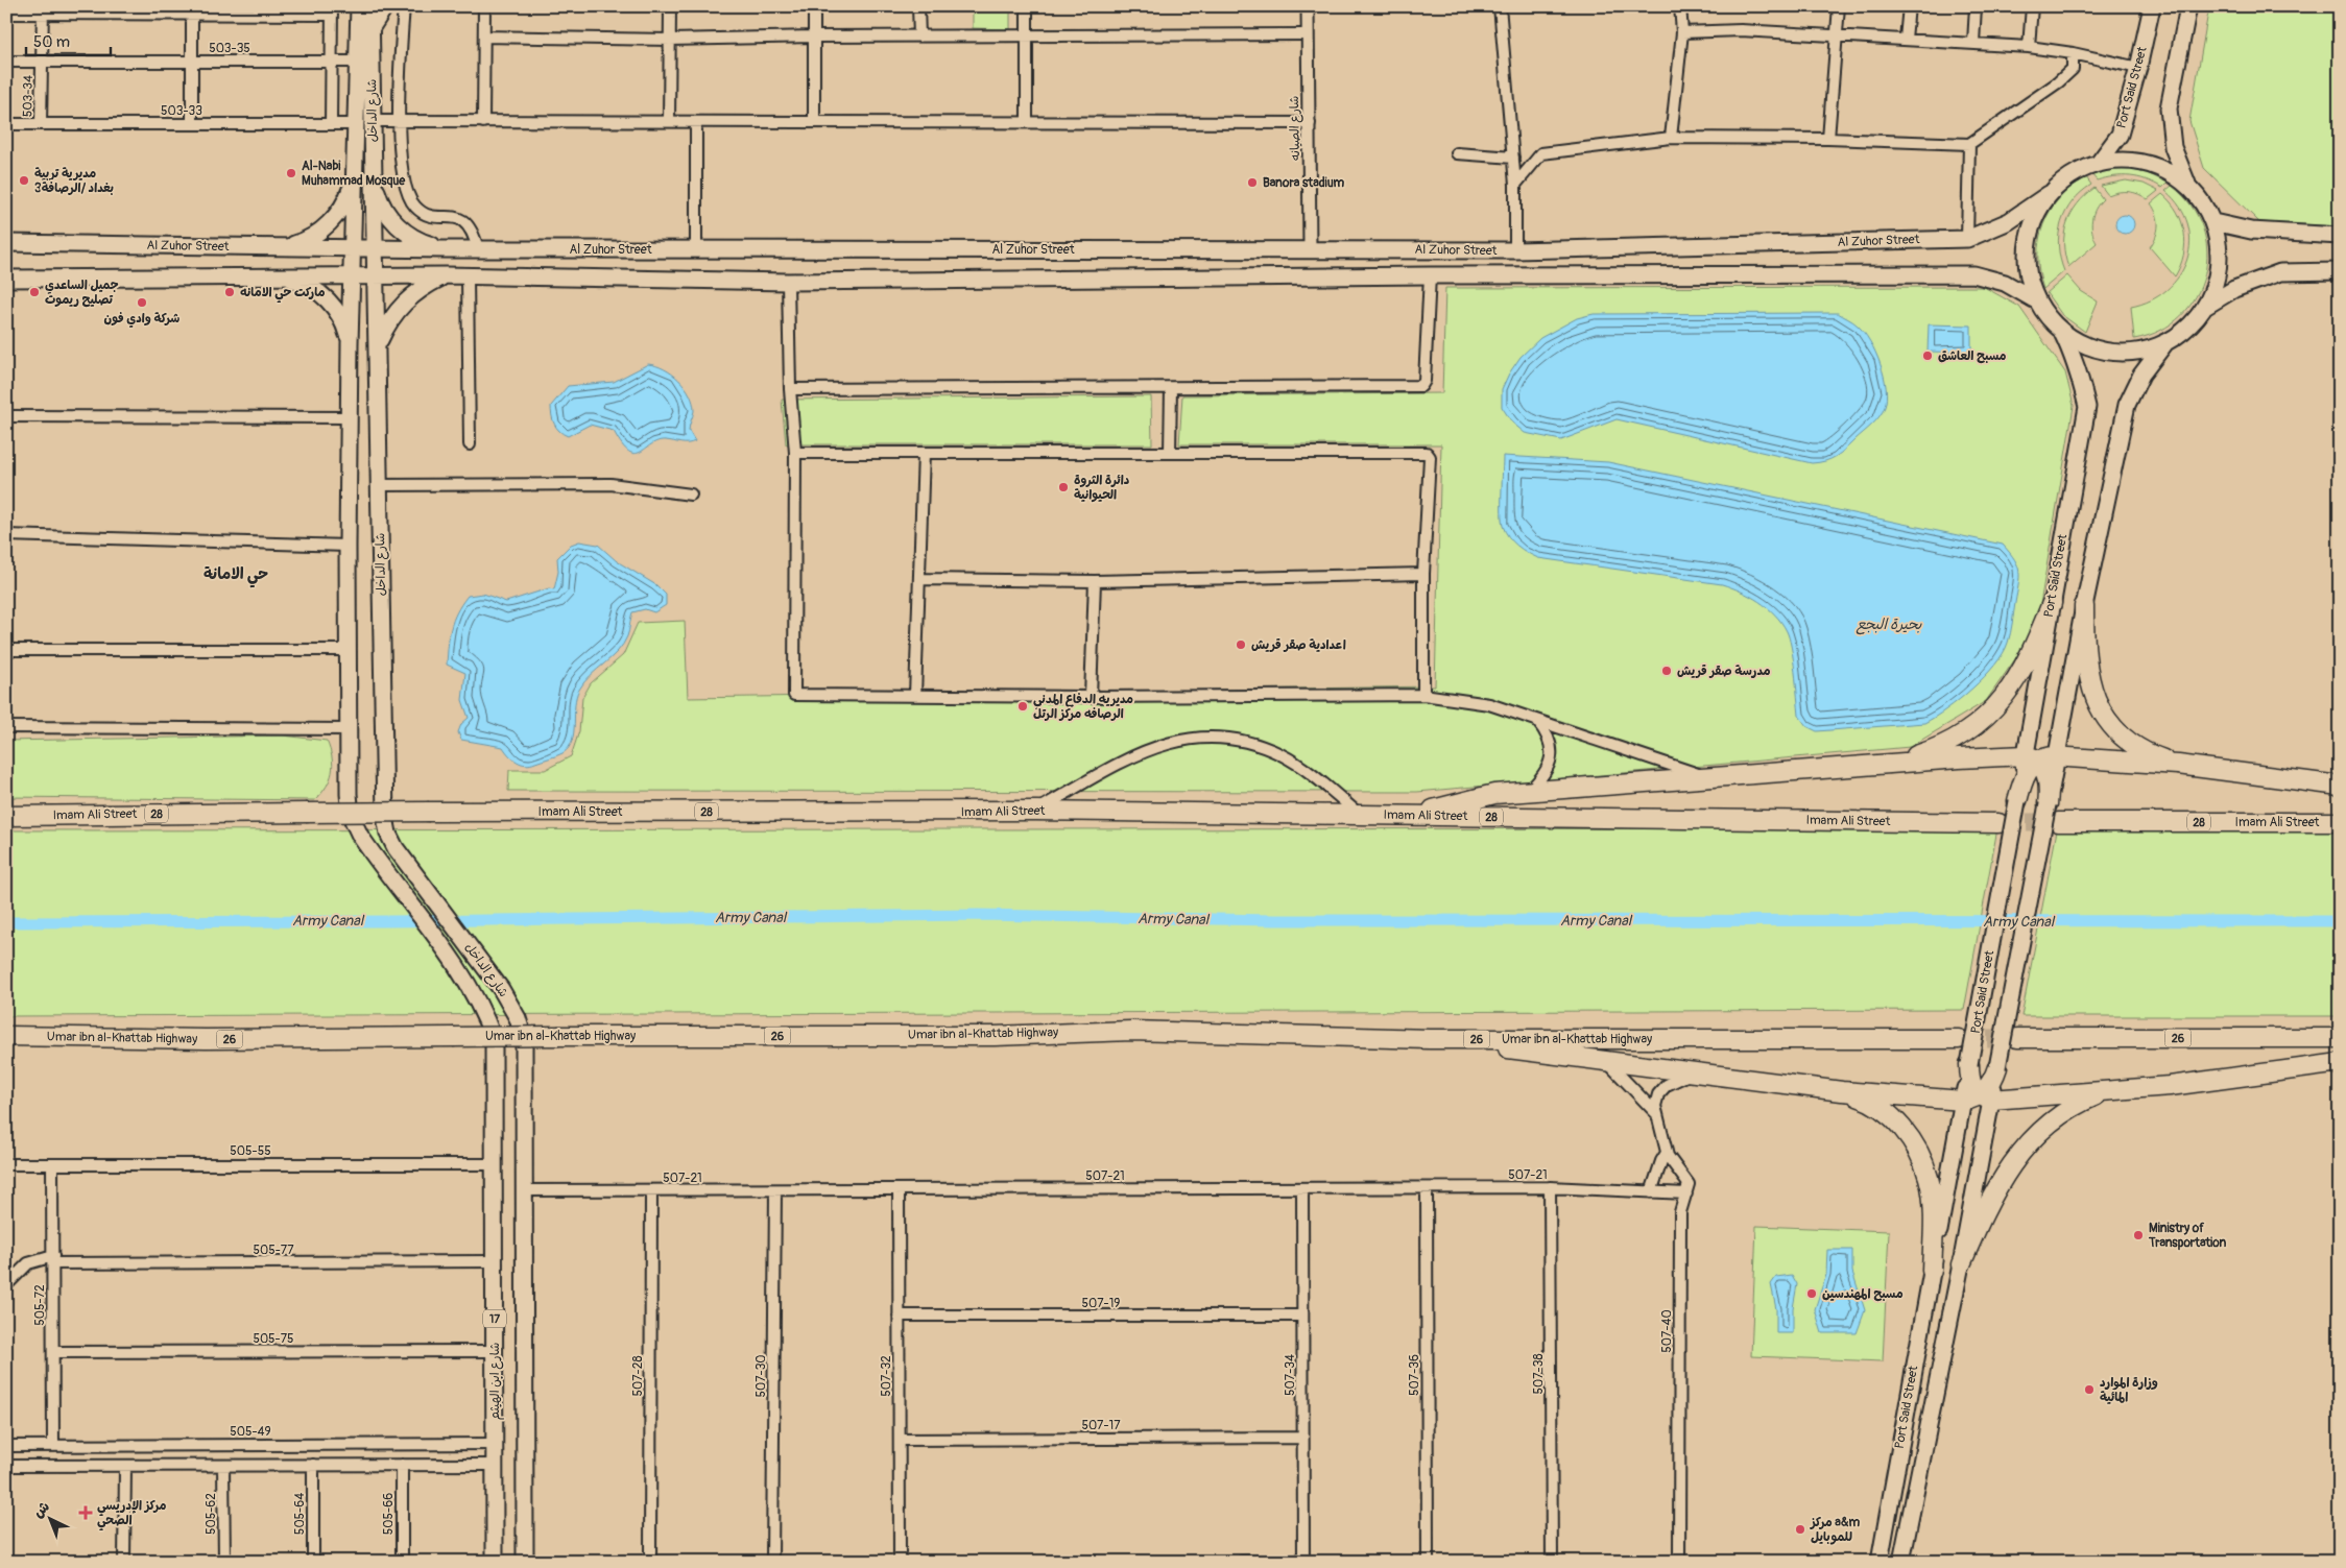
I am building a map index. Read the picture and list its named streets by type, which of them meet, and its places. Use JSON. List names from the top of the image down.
{
  "streets": {
    "highway": [
      "Imam Ali Street",
      "28",
      "Umar ibn al-Khattab Highway",
      "26"
    ],
    "main road": [
      "Port Said Street",
      "شارع الداخل",
      "Al Zuhor Street",
      "17",
      "شارع ابن الهيثم"
    ],
    "street": [
      "503-35",
      "503-34",
      "503-33",
      "شارع الصيانه",
      "505-55",
      "507-21",
      "505-77",
      "507-19",
      "505-72",
      "507-40",
      "505-75",
      "507-38",
      "507-34",
      "507-36",
      "507-28",
      "507-30",
      "507-32",
      "507-17",
      "505-49",
      "505-62",
      "505-64",
      "505-66"
    ]
  },
  "crossings": [
    ["503-35", "503-34"],
    ["503-35", "شارع الداخل"],
    ["503-34", "503-33"],
    ["503-33", "شارع الداخل"],
    ["شارع الداخل", "Al Zuhor Street"],
    ["شارع الداخل", "507-21"],
    ["شارع الداخل", "17"],
    ["شارع الداخل", "شارع ابن الهيثم"],
    ["شارع الصيانه", "Al Zuhor Street"],
    ["505-55", "505-72"],
    ["505-55", "شارع ابن الهيثم"],
    ["507-21", "17"],
    ["507-21", "507-40"],
    ["507-21", "507-38"],
    ["507-21", "507-34"],
    ["507-21", "507-36"],
    ["507-21", "507-28"],
    ["507-21", "507-30"],
    ["507-21", "507-32"],
    ["505-77", "505-72"],
    ["505-77", "شارع ابن الهيثم"],
    ["507-19", "507-34"],
    ["507-19", "507-32"],
    ["505-72", "505-75"],
    ["505-72", "505-49"],
    ["505-75", "شارع ابن الهيثم"],
    ["507-34", "507-17"],
    ["507-32", "507-17"],
    ["شارع ابن الهيثم", "505-49"]
  ],
  "districts": ["حي الامانة"],
  "water": ["بحيرة البجع", "Army Canal"],
  "places": {
    "other": [
      "Al-Nabi Muhammad Mosque",
      "مديرية تربية بغداد /الرصافة3",
      "Banora stadium",
      "جميل الساعدي تصليح ريموت",
      "ماركت حي الامانه",
      "شركة وادي فون",
      "مسبح العاشق",
      "دائرة الثروة الحيوانية",
      "اعدادية صقر قريش",
      "مدرسة صقر قريش",
      "مديريه الدفاع المدني الرصافه مركز الرتل",
      "Ministry of Transportation",
      "مسبح المهندسين",
      "وزارة الموارد المائية",
      "مركز a&m للموبايل"
    ],
    "health": ["مركز الإدريسي الصحي"]
  },
  "scale_bar": "50 m",
  "north": "top left"
}
